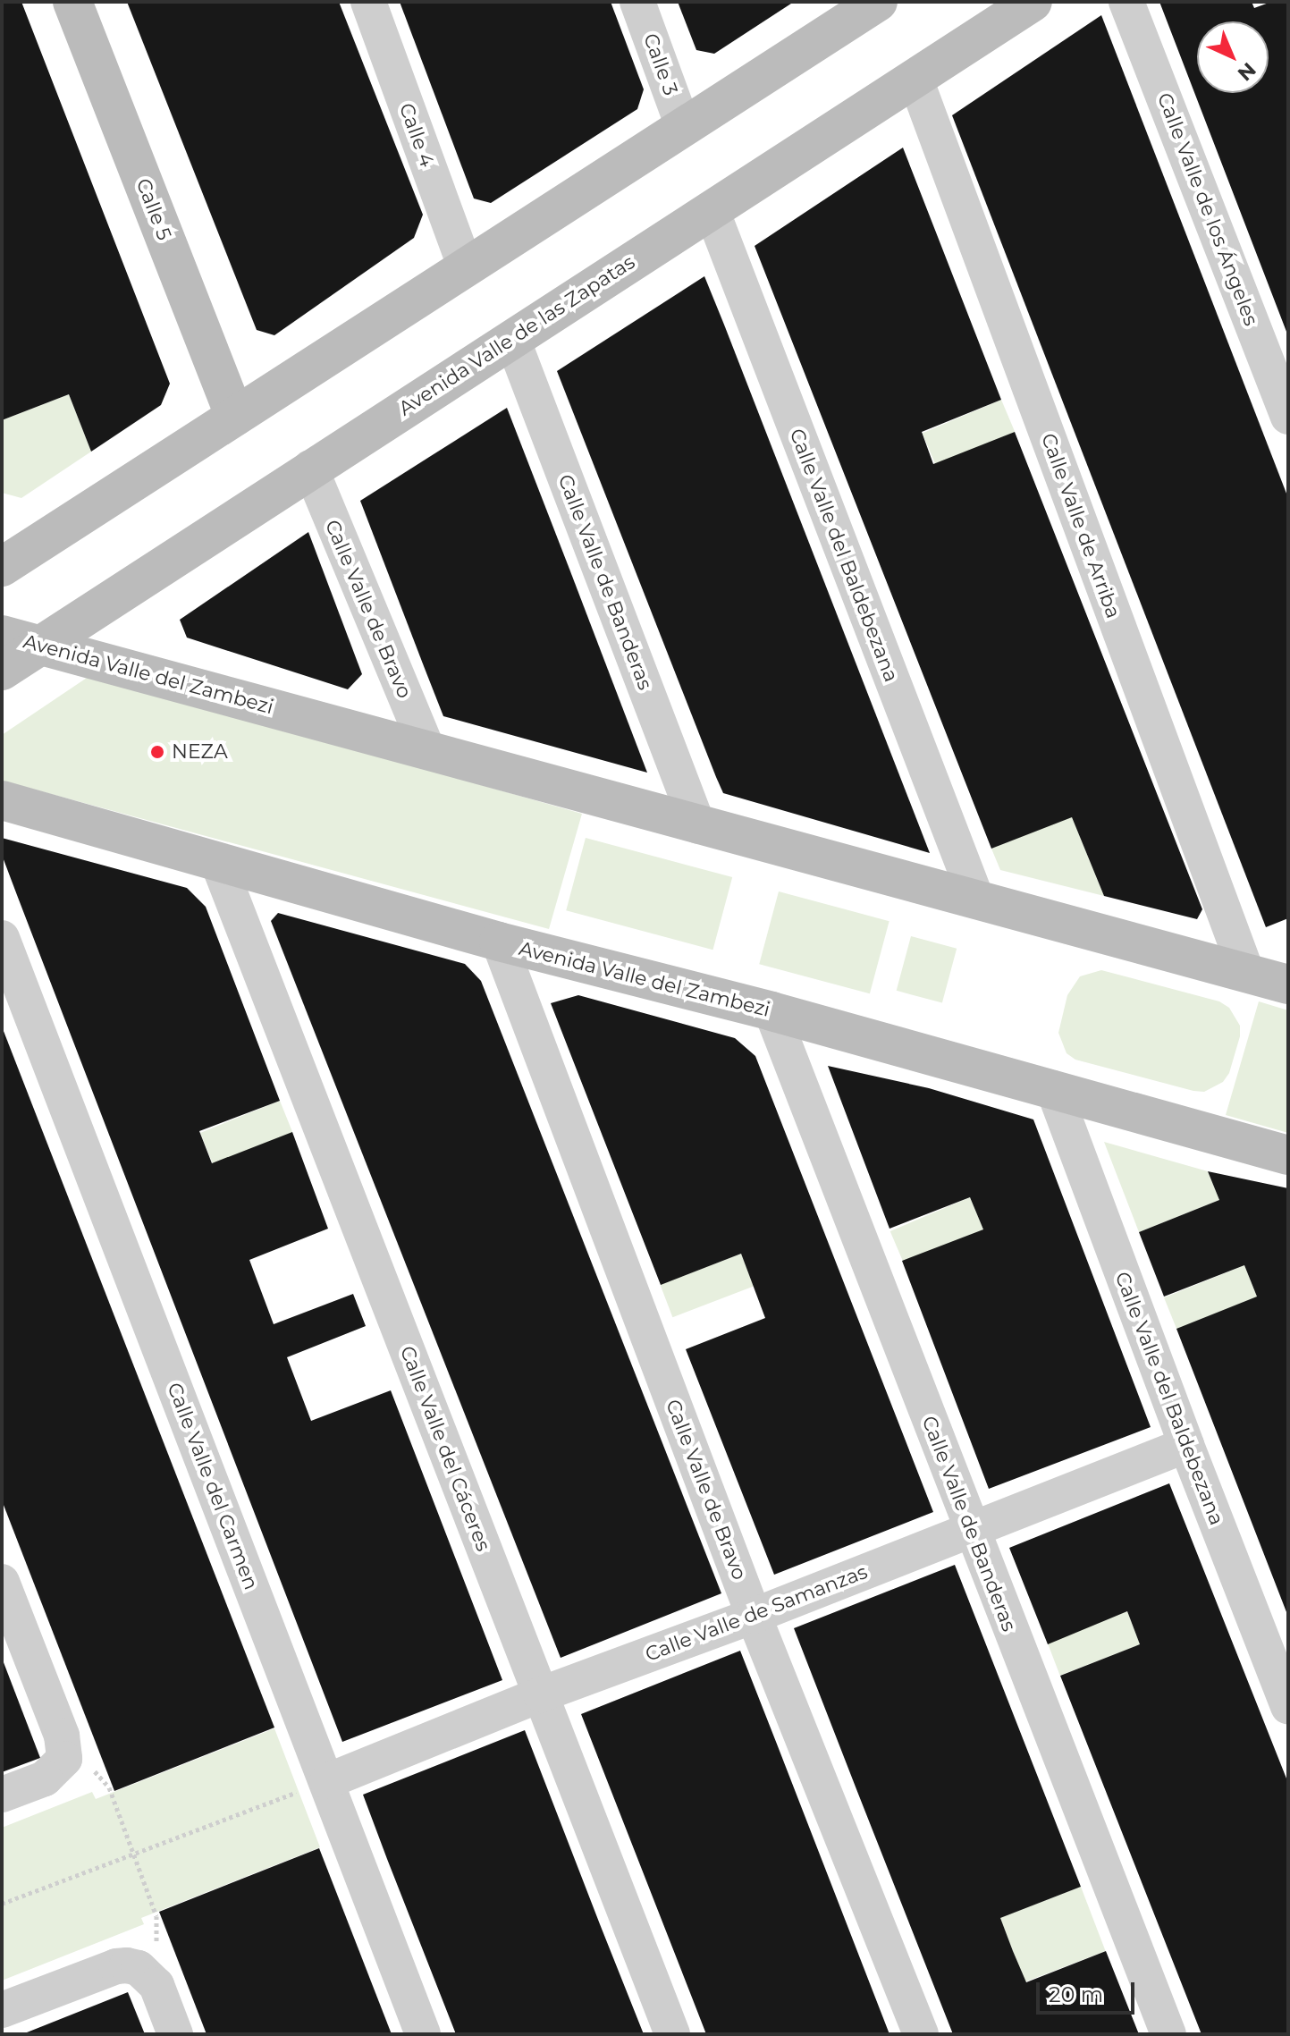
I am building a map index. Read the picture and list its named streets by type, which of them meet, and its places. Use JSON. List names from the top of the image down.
{
  "streets": {
    "street": [
      "Calle 3",
      "Calle 4",
      "Calle 5",
      "Calle Valle de los Ángeles",
      "Avenida Valle de las Zapatas",
      "Calle Valle de Arriba",
      "Calle Valle del Baldebezana",
      "Calle Valle de Banderas",
      "Calle Valle de Bravo",
      "Avenida Valle del Zambezi",
      "Calle Valle del Cáceres",
      "Calle Valle del Carmen",
      "Calle Valle de Samanzas"
    ]
  },
  "crossings": [
    ["Avenida Valle de las Zapatas", "Calle Valle de Arriba"],
    ["Avenida Valle de las Zapatas", "Calle Valle del Baldebezana"],
    ["Avenida Valle de las Zapatas", "Calle Valle de Banderas"],
    ["Avenida Valle de las Zapatas", "Calle Valle de Bravo"],
    ["Avenida Valle de las Zapatas", "Avenida Valle del Zambezi"],
    ["Calle Valle de Arriba", "Avenida Valle del Zambezi"],
    ["Calle Valle del Baldebezana", "Avenida Valle del Zambezi"],
    ["Calle Valle del Baldebezana", "Calle Valle de Samanzas"],
    ["Calle Valle de Banderas", "Avenida Valle del Zambezi"],
    ["Calle Valle de Banderas", "Calle Valle de Samanzas"],
    ["Calle Valle de Bravo", "Avenida Valle del Zambezi"],
    ["Calle Valle de Bravo", "Calle Valle de Samanzas"],
    ["Avenida Valle del Zambezi", "Calle Valle del Cáceres"],
    ["Calle Valle del Cáceres", "Calle Valle de Samanzas"],
    ["Calle Valle del Carmen", "Calle Valle de Samanzas"]
  ],
  "places": ["NEZA"],
  "scale_bar": "20 m",
  "north": "bottom right"
}
